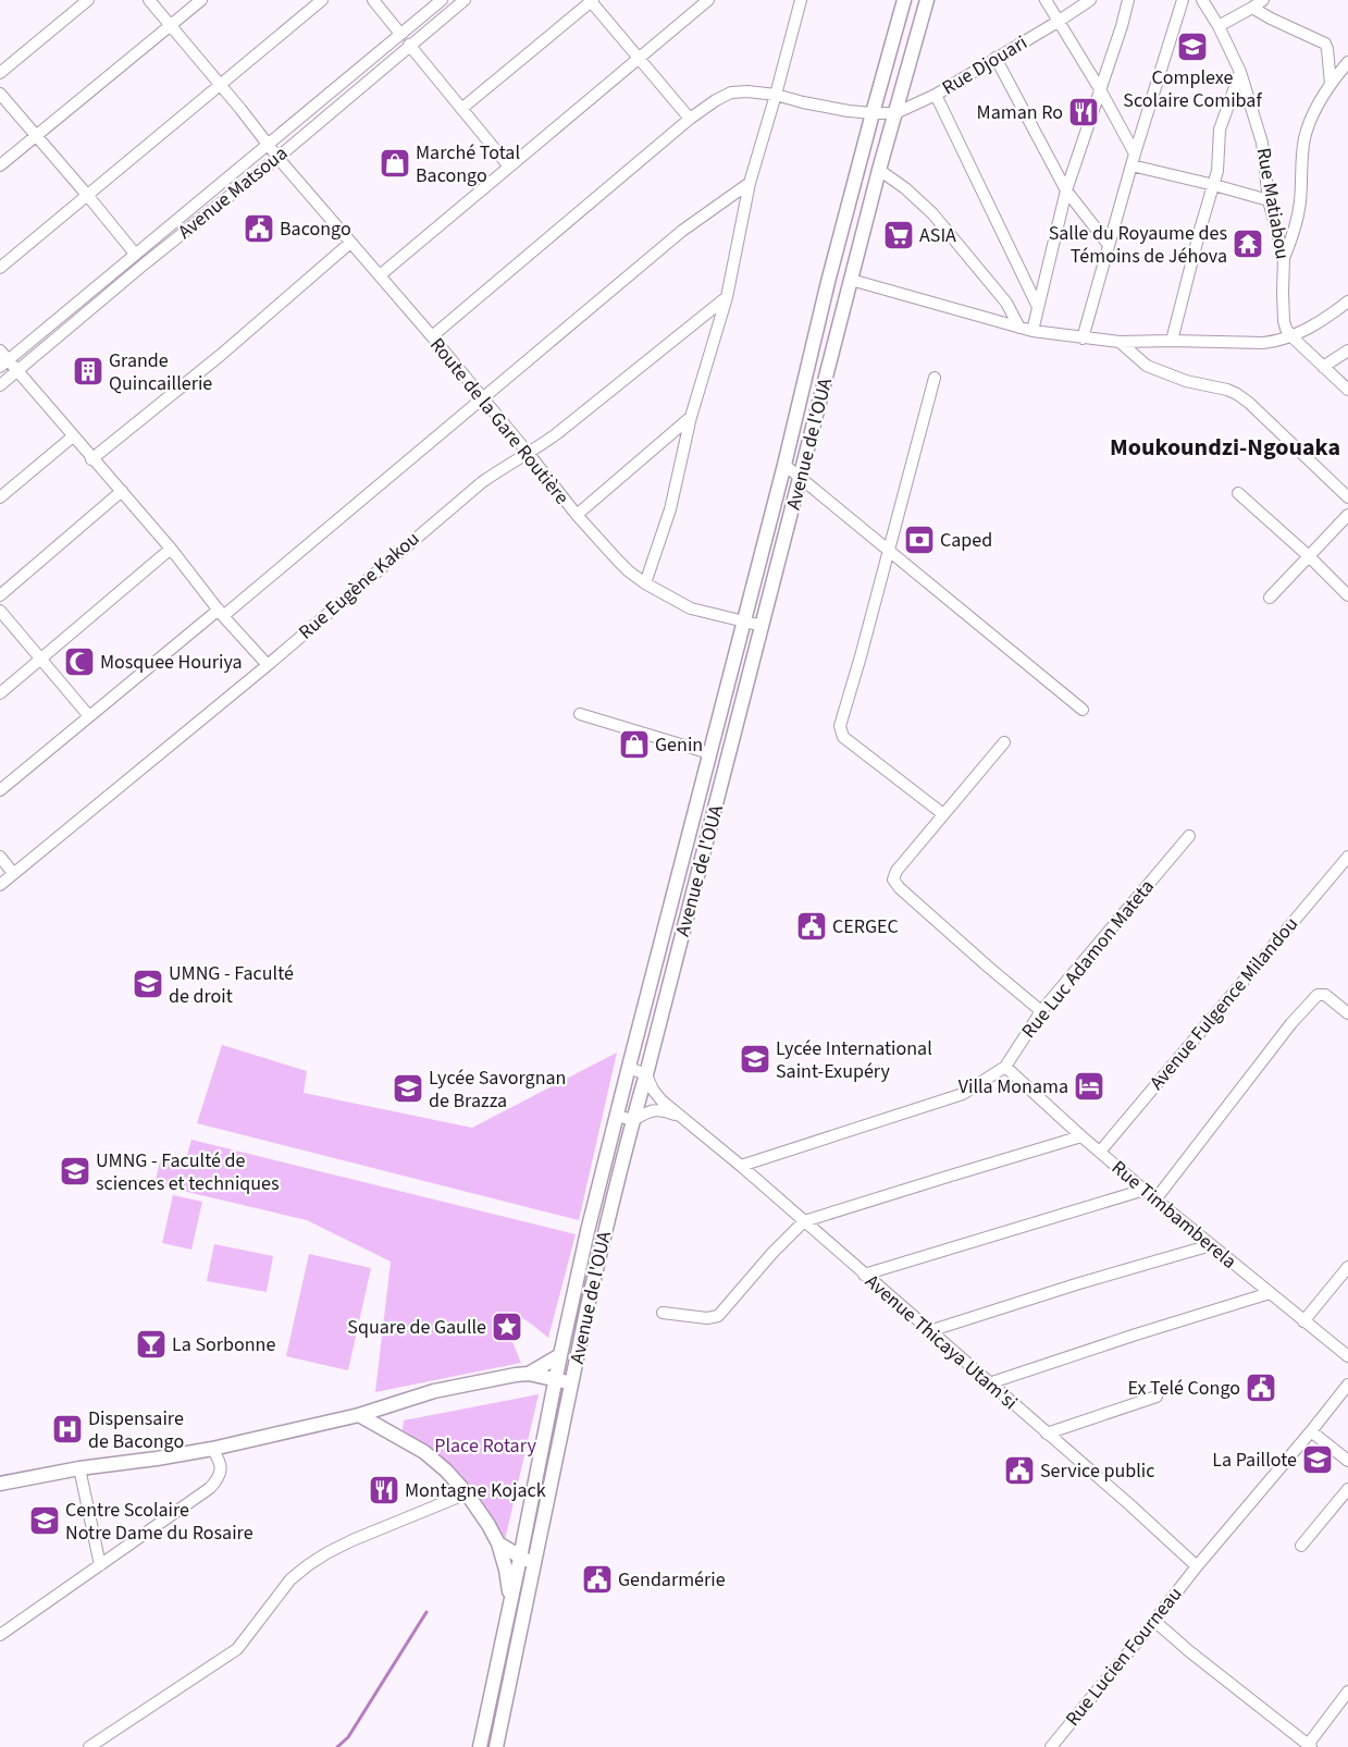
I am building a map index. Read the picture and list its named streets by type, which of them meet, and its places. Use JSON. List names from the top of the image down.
{
  "streets": {
    "main road": ["Avenue de l'OUA"],
    "street": [
      "Rue Djouari",
      "Avenue Matsoua",
      "Rue Matiabou",
      "Route de la Gare Routière",
      "Rue Eugène Kakou",
      "Rue Luc Adamon Mateta",
      "Avenue Fulgence Milandou",
      "Rue Timbamberela",
      "Avenue Thicaya Utam'si",
      "Rue Lucien Fourneau"
    ]
  },
  "crossings": [
    ["Rue Djouari", "Route de la Gare Routière"],
    ["Rue Djouari", "Avenue de l'OUA"],
    ["Avenue Matsoua", "Route de la Gare Routière"],
    ["Route de la Gare Routière", "Avenue de l'OUA"],
    ["Route de la Gare Routière", "Rue Eugène Kakou"],
    ["Avenue de l'OUA", "Avenue Thicaya Utam'si"],
    ["Rue Luc Adamon Mateta", "Rue Timbamberela"],
    ["Rue Luc Adamon Mateta", "Avenue Thicaya Utam'si"],
    ["Avenue Fulgence Milandou", "Rue Timbamberela"],
    ["Avenue Thicaya Utam'si", "Rue Lucien Fourneau"]
  ],
  "districts": ["Moukoundzi-Ngouaka"],
  "parks": ["Place Rotary"],
  "places": {
    "school or university": [
      "Complexe Scolaire Comibaf",
      "UMNG - Faculté de droit",
      "Lycée International Saint-Exupéry",
      "Lycée Savorgnan de Brazza",
      "UMNG - Faculté de sciences et techniques",
      "La Paillote",
      "Centre Scolaire Notre Dame du Rosaire"
    ],
    "restaurant": ["Maman Ro", "Montagne Kojack"],
    "shop": ["Marché Total Bacongo", "Genin"],
    "public building": [
      "Bacongo",
      "CERGEC",
      "Ex Telé Congo",
      "Service public",
      "Gendarmérie"
    ],
    "supermarket": ["ASIA"],
    "temple": ["Salle du Royaume des Témoins de Jéhova"],
    "building": ["Grande Quincaillerie"],
    "bank": ["Caped"],
    "mosque": ["Mosquee Houriya"],
    "hotel": ["Villa Monama"],
    "place": ["Square de Gaulle"],
    "bar": ["La Sorbonne"],
    "hospital": ["Dispensaire de Bacongo"]
  }
}
